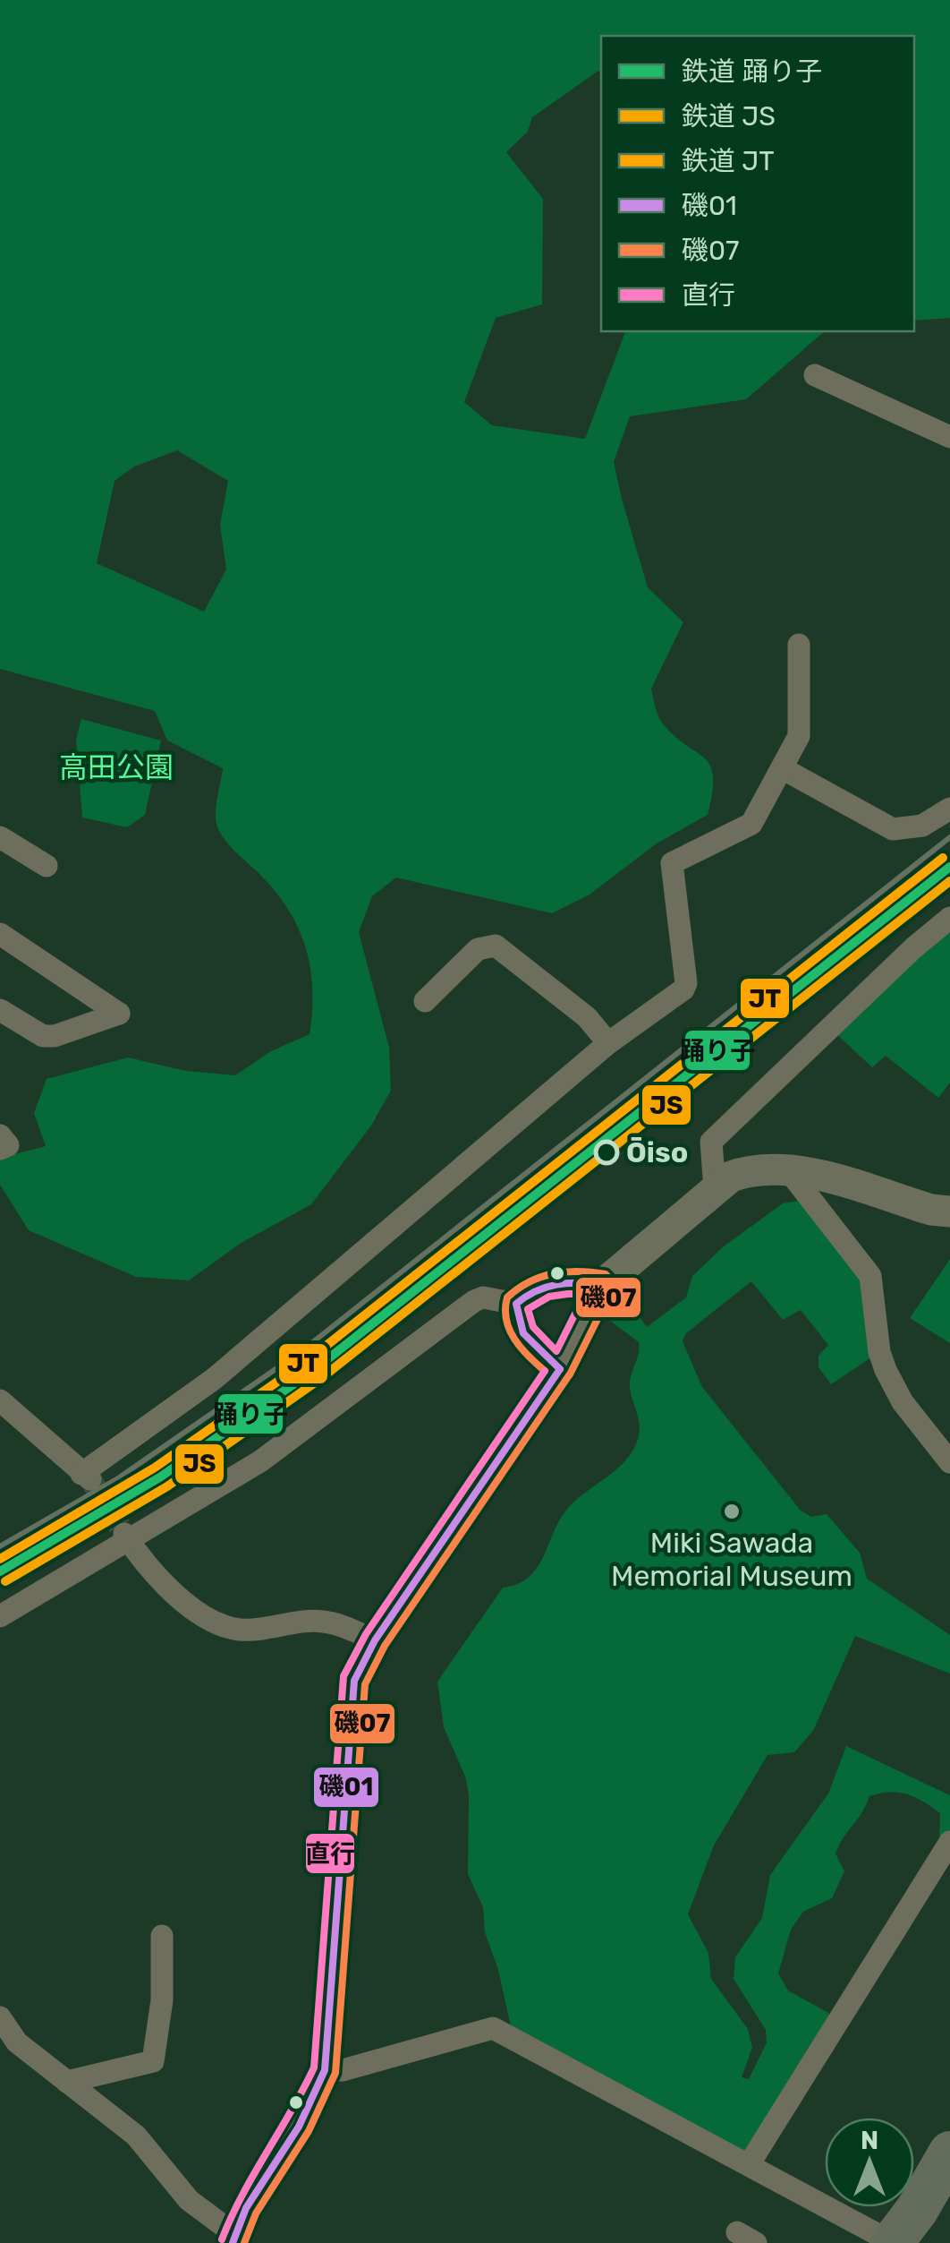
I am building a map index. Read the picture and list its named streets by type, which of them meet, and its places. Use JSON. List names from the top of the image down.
{
  "parks": ["高田公園"],
  "places": ["Ōiso", "Miki Sawada Memorial Museum"],
  "lines": [
    "rail line JT",
    "rail line 踊り子",
    "rail line JS",
    "transit line 磯07",
    "transit line 磯01",
    "transit line 直行"
  ],
  "legend": [
    "鉄道 踊り子",
    "鉄道 JS",
    "鉄道 JT",
    "磯01",
    "磯07",
    "直行"
  ],
  "north": "top"
}
